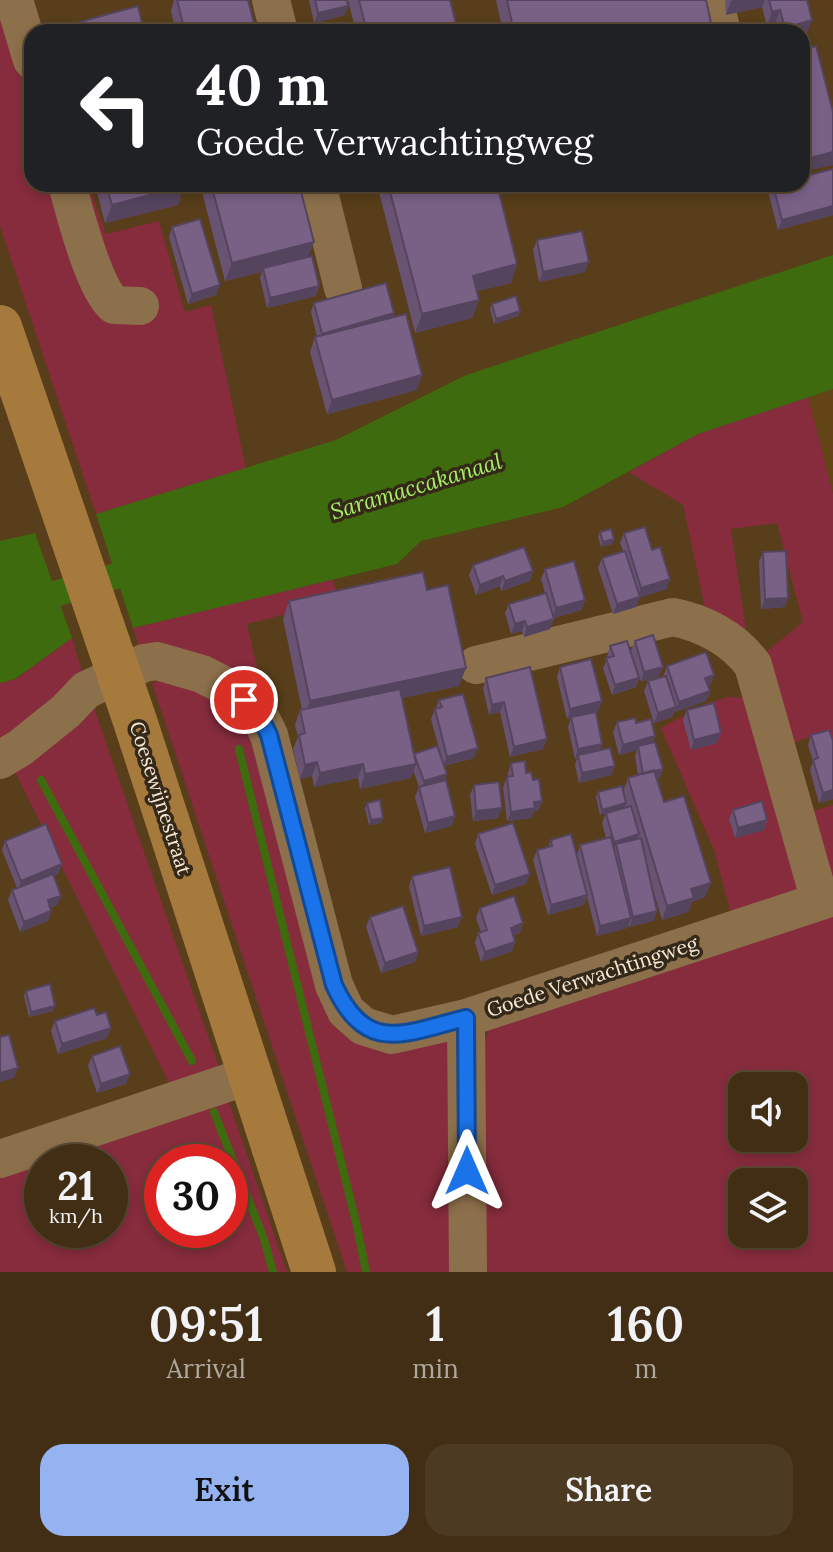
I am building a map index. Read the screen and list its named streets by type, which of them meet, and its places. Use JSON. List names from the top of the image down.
{
  "streets": {
    "main road": ["Coesewijnestraat"],
    "street": ["Goede Verwachtingweg"]
  },
  "water": ["Saramaccakanaal"],
  "page": {
    "turn": ["40 m", "Goede Verwachtingweg"],
    "speed": "21 km/h",
    "limit": "30",
    "eta": [
      "09:51",
      "Arrival",
      "1",
      "min",
      "160",
      "m"
    ],
    "buttons": ["Exit", "Share"]
  }
}
